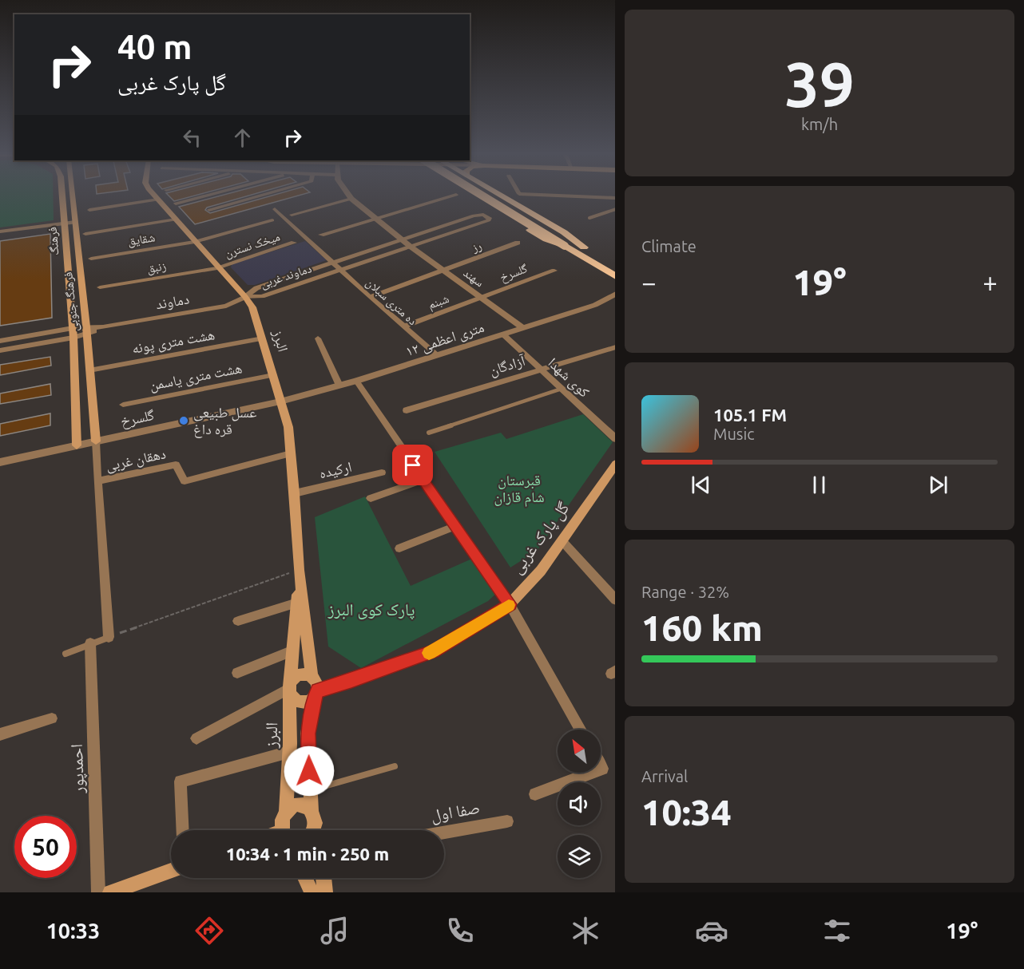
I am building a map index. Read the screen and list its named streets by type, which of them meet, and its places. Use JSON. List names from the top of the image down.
{
  "streets": {
    "main road": [
      "فرهنگ",
      "فرهنگ جنوبی",
      "البرز",
      "گل پارک غربی"
    ],
    "street": [
      "شقایق",
      "میخک نسترن",
      "رز",
      "زنبق",
      "گلسرخ",
      "دماوند غربی",
      "سهند",
      "دماوند",
      "ده متری سبلان",
      "شبنم",
      "۱۲ متری اعظمی",
      "هشت متری پونه",
      "آزادگان",
      "هشت متری یاسمن",
      "کوی شهدا",
      "دهقان غربی",
      "ارکیده",
      "احمدپور",
      "صفا اول"
    ]
  },
  "crossings": [
    ["شقایق", "البرز"],
    ["فرهنگ", "گلسرخ"],
    ["میخک نسترن", "زنبق"],
    ["میخک نسترن", "البرز"],
    ["رز", "سهند"],
    ["رز", "ده متری سبلان"],
    ["زنبق", "البرز"],
    ["گلسرخ", "سهند"],
    ["گلسرخ", "فرهنگ جنوبی"],
    ["گلسرخ", "شبنم"],
    ["گلسرخ", "۱۲ متری اعظمی"],
    ["گلسرخ", "البرز"],
    ["گلسرخ", "دهقان غربی"],
    ["دماوند غربی", "سهند"],
    ["دماوند غربی", "دماوند"],
    ["دماوند غربی", "ده متری سبلان"],
    ["دماوند غربی", "البرز"],
    ["سهند", "شبنم"],
    ["سهند", "۱۲ متری اعظمی"],
    ["فرهنگ جنوبی", "دماوند"],
    ["فرهنگ جنوبی", "هشت متری پونه"],
    ["فرهنگ جنوبی", "دهقان غربی"],
    ["دماوند", "البرز"],
    ["ده متری سبلان", "شبنم"],
    ["ده متری سبلان", "۱۲ متری اعظمی"],
    ["۱۲ متری اعظمی", "البرز"],
    ["۱۲ متری اعظمی", "کوی شهدا"],
    ["البرز", "هشت متری پونه"],
    ["البرز", "هشت متری یاسمن"],
    ["البرز", "دهقان غربی"],
    ["البرز", "ارکیده"],
    ["البرز", "گل پارک غربی"],
    ["آزادگان", "کوی شهدا"]
  ],
  "parks": ["قبرستان شام قازان", "پارک کوی البرز"],
  "places": ["عسل طبیعی قره داغ"],
  "north": "top left",
  "page": {
    "tile": [
      ["39", "km/h"],
      "Climate",
      ["Range · 32%", "160 km"],
      ["Arrival", "10:34"]
    ],
    "turn": ["40 m", "گل پارک غربی"],
    "heat": ["−", "19°", "+"],
    "song": ["105.1 FM", "Music"],
    "limit": "50",
    "trip": "10:34 · 1 min · 250 m",
    "tabs": ["10:33", "19°"]
  }
}
